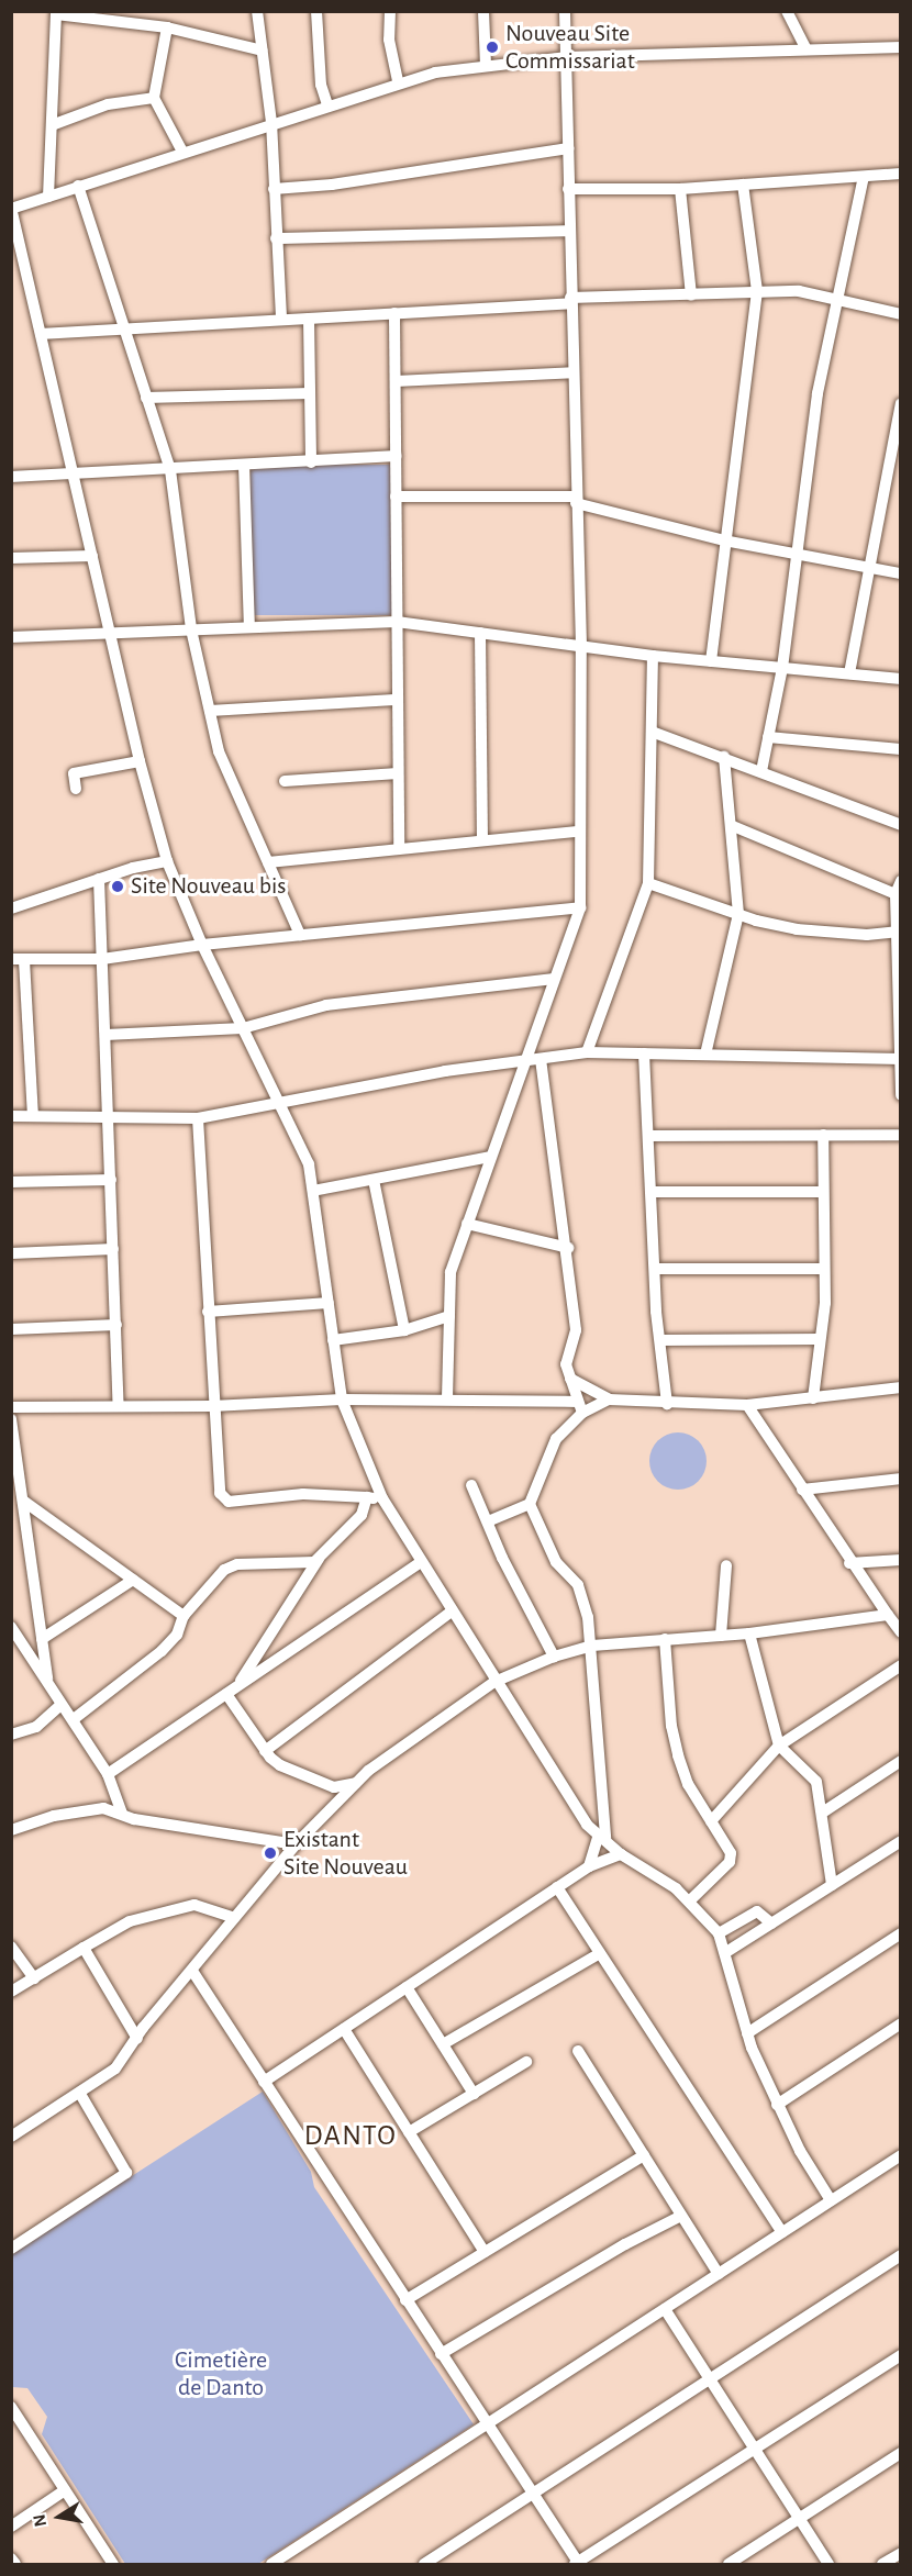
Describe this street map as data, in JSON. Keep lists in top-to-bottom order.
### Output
{
  "districts": ["DANTO"],
  "parks": ["Cimetière de Danto"],
  "places": ["Nouveau Site Commissariat", "Site Nouveau bis", "Existant Site Nouveau"],
  "north": "left"
}
